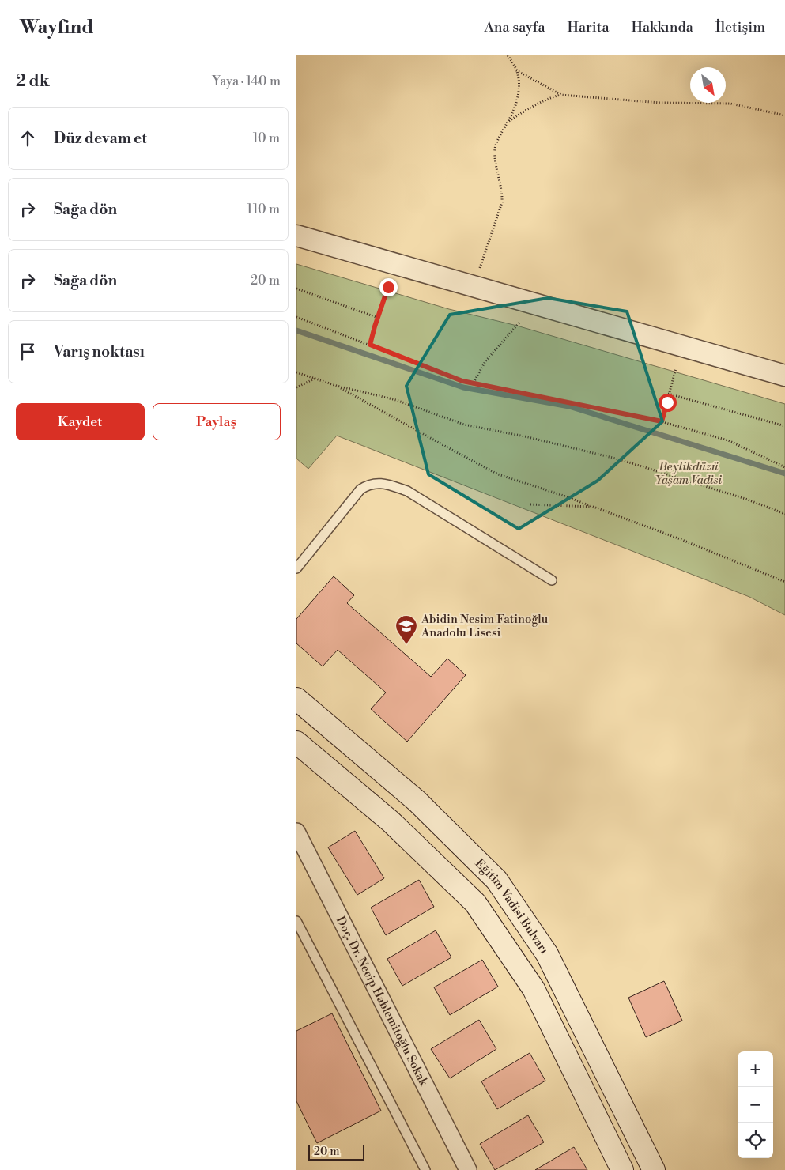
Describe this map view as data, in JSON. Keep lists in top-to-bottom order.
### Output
{
  "streets": {
    "main road": ["Eğitim Vadisi Bulvarı"],
    "street": ["Doç. Dr. Necip Hablemitoğlu Sokak"]
  },
  "parks": ["Beylikdüzü Yaşam Vadisi"],
  "places": {
    "school or university": ["Abidin Nesim Fatinoğlu Anadolu Lisesi"]
  },
  "scale_bar": "20 m",
  "north": "bottom right",
  "page": {
    "header": "Wayfind",
    "nav": [
      "Ana sayfa",
      "Harita",
      "Hakkında",
      "İletişim"
    ],
    "heading": ["2 dk", "Yaya · 140 m"],
    "list": [
      ["Düz devam et", "10 m"],
      ["Sağa dön", "110 m"],
      ["Sağa dön", "20 m"],
      "Varış noktası"
    ],
    "buttons": ["Kaydet", "Paylaş"],
    "map_buttons": ["+", "−"],
    "scale": "20 m"
  }
}
